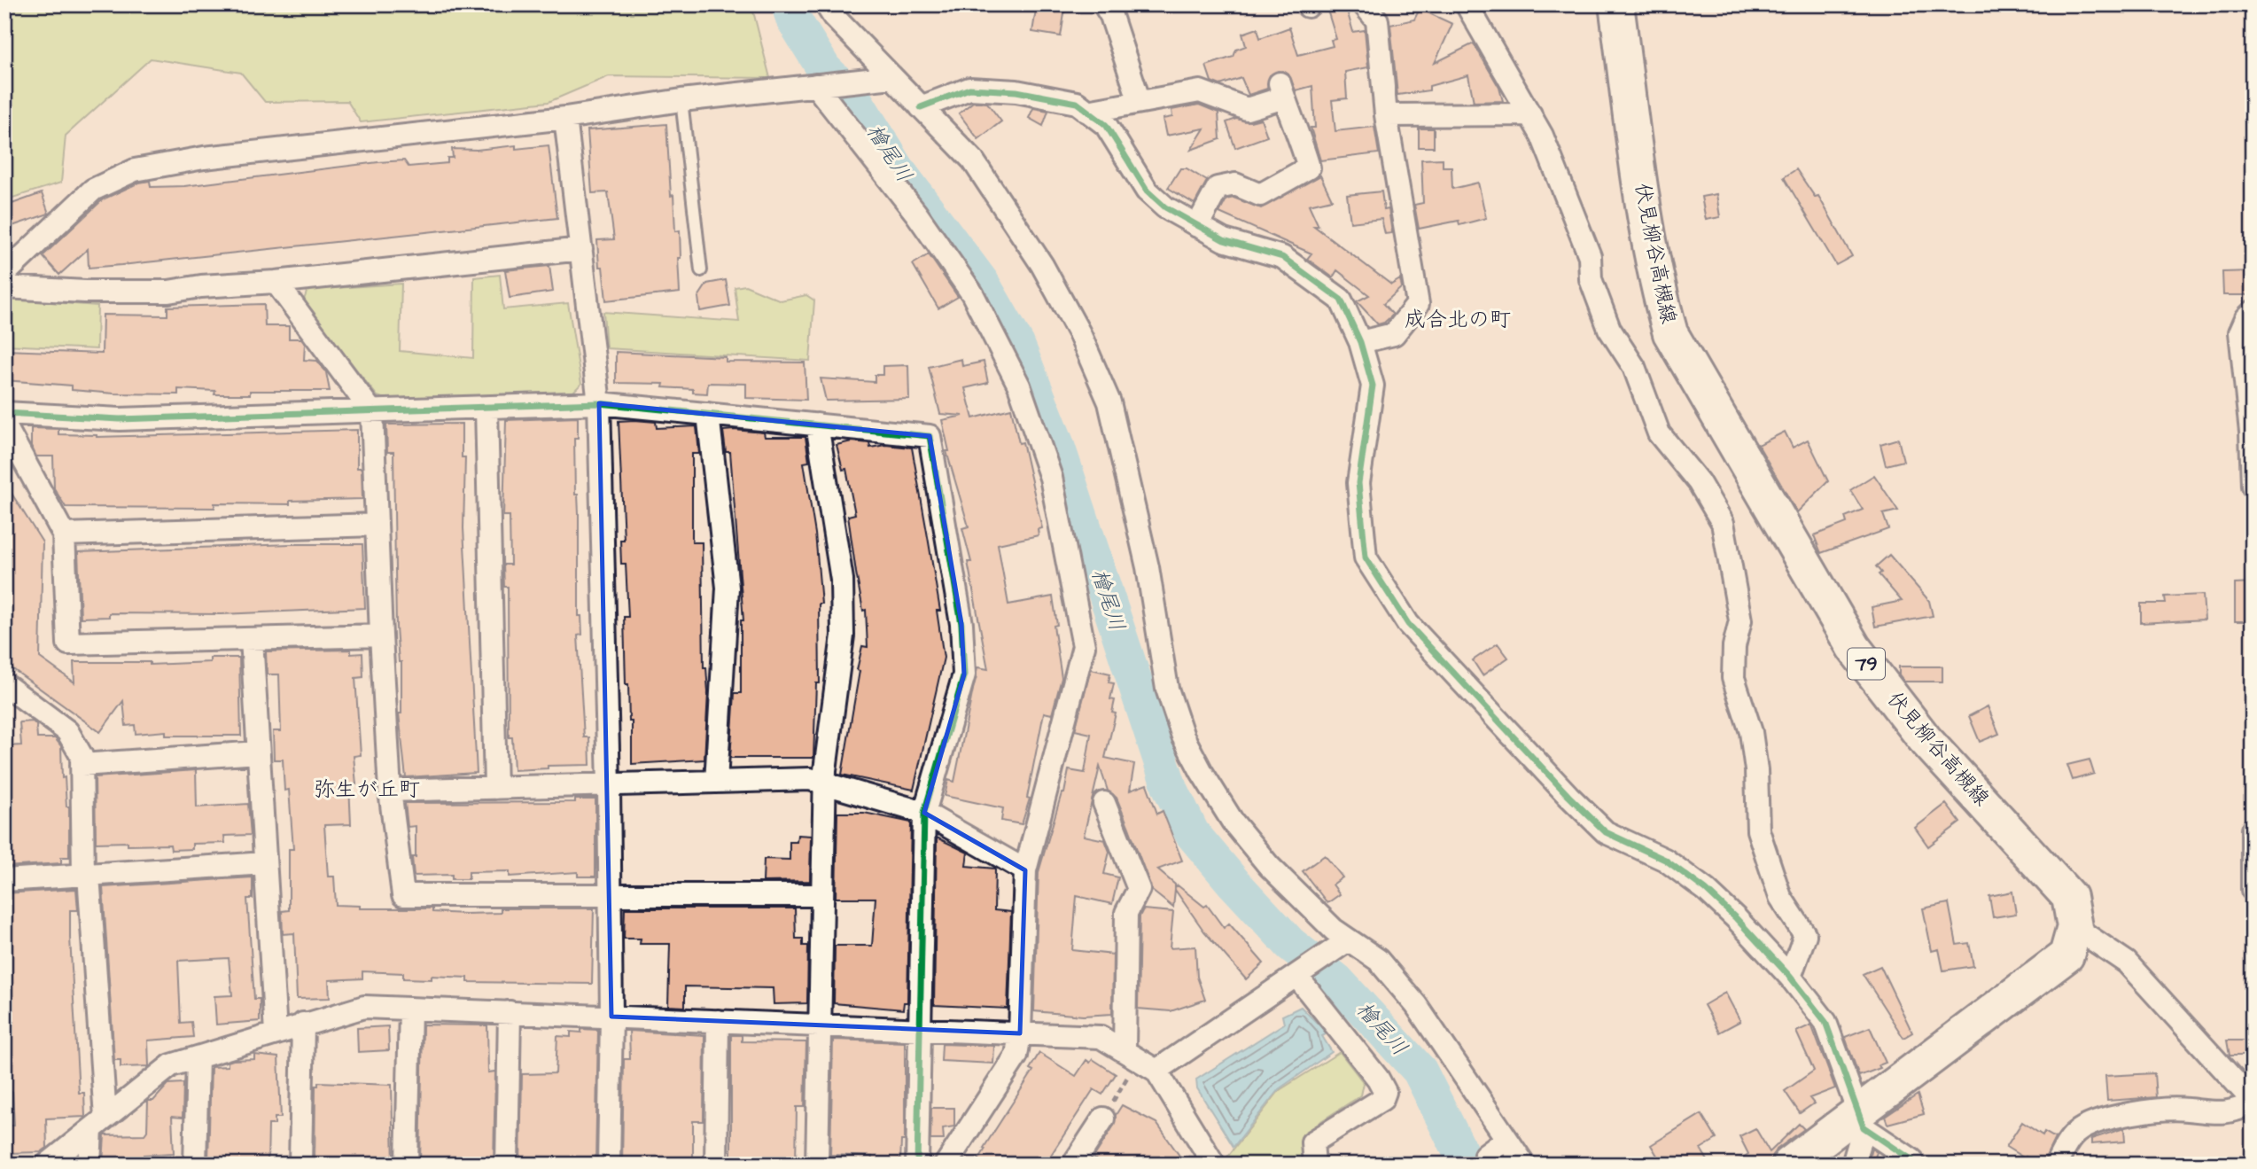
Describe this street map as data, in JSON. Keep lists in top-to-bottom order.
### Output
{
  "streets": {
    "main road": ["伏見柳谷高槻線", "79"]
  },
  "districts": ["成合北の町", "弥生が丘町"],
  "water": ["檜尾川"]
}
